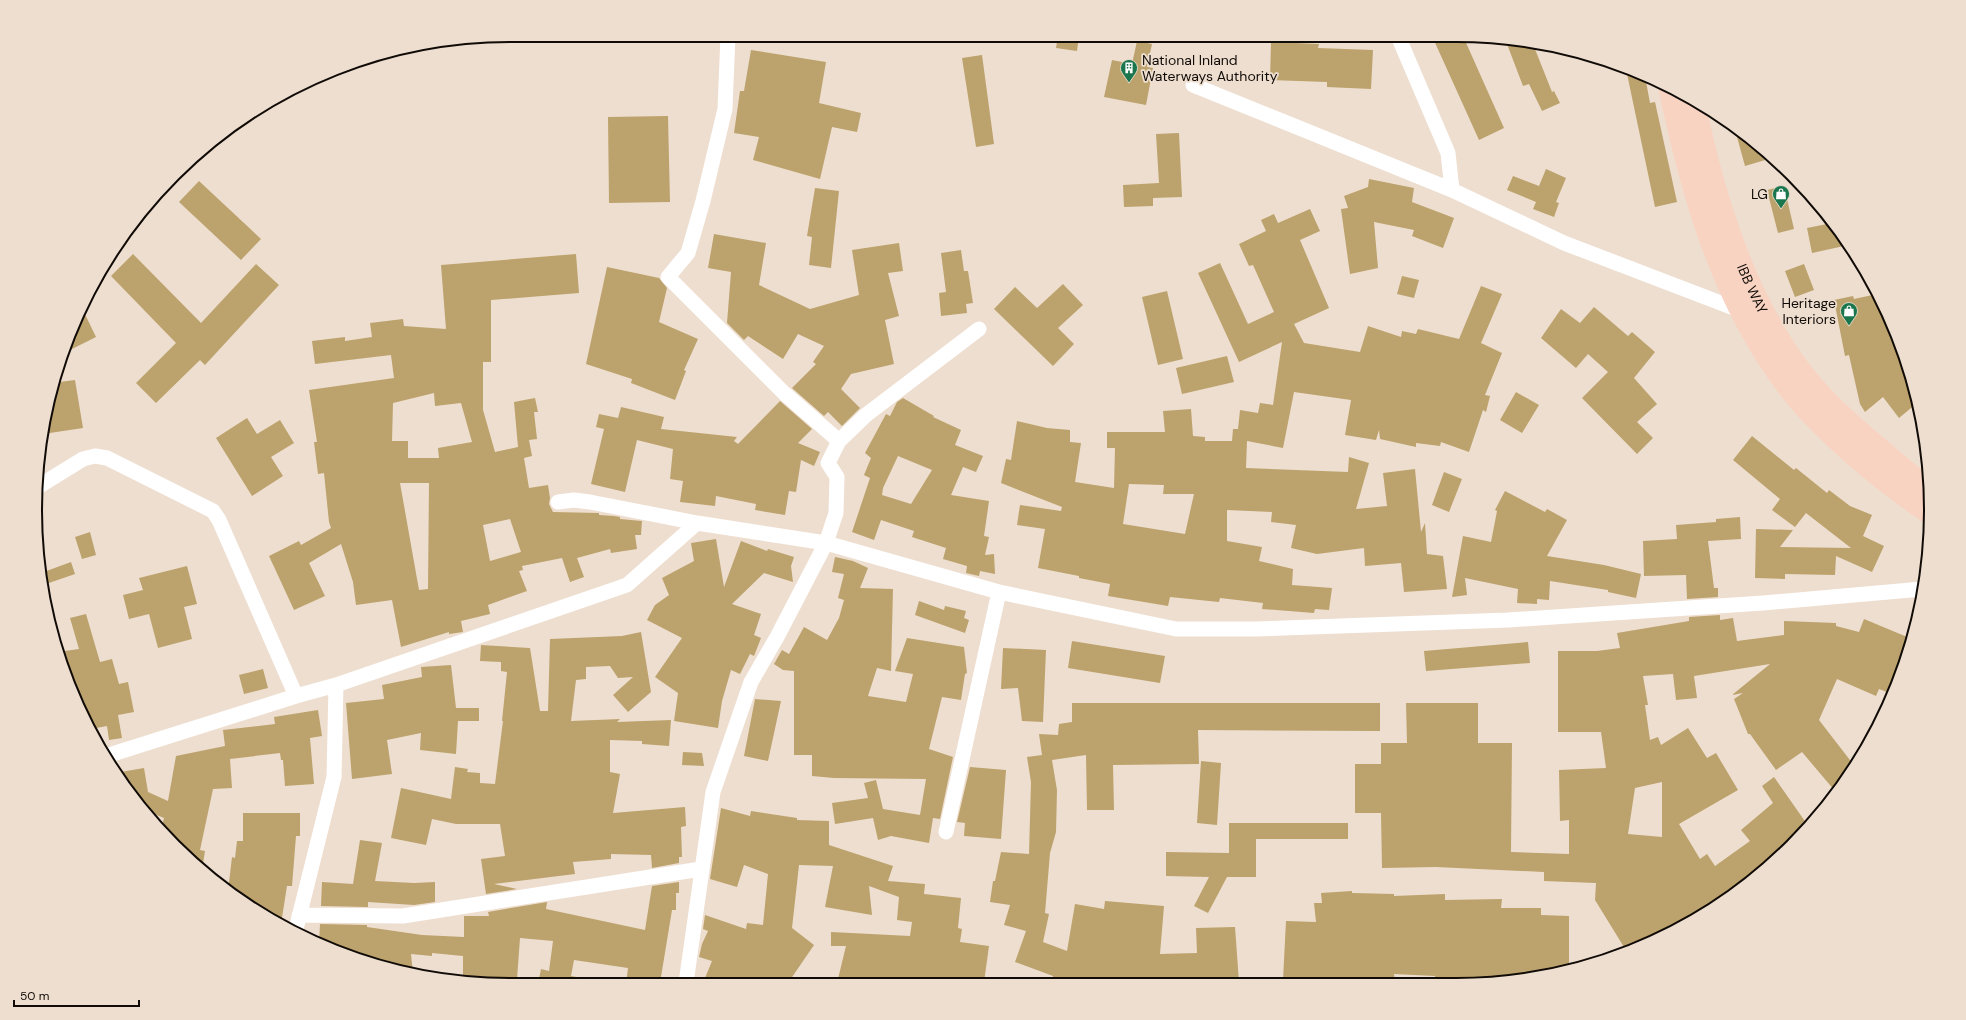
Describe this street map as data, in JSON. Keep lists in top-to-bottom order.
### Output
{
  "streets": {
    "highway": ["IBB WAY"]
  },
  "places": {
    "building": ["National Inland Waterways Authority"],
    "shop": ["LG", "Heritage Interiors"]
  },
  "scale_bar": "50 m"
}
